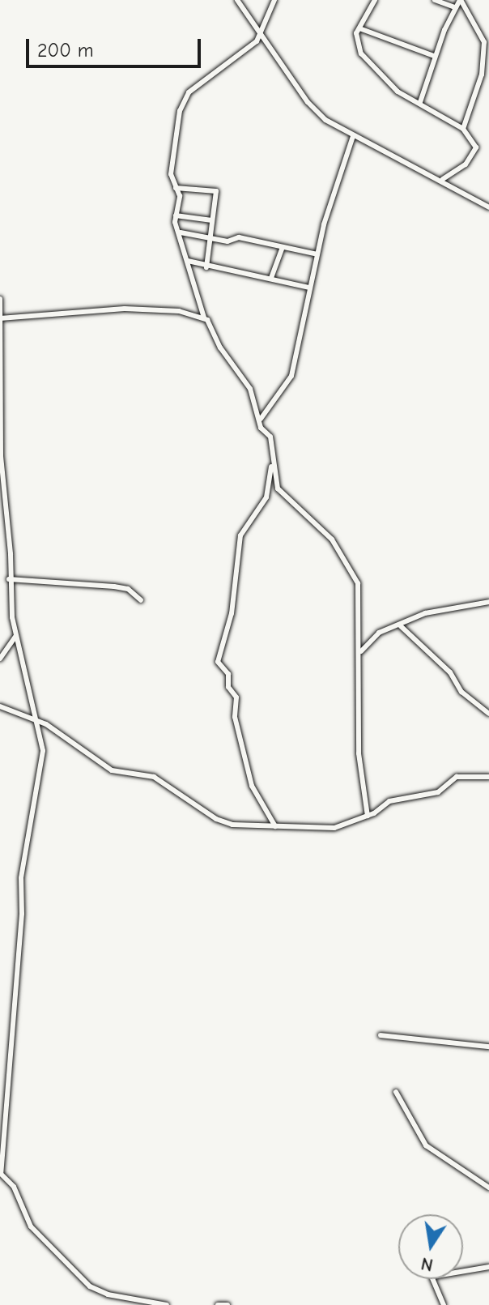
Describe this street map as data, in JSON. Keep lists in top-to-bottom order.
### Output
{
  "scale_bar": "200 m",
  "north": "bottom"
}
